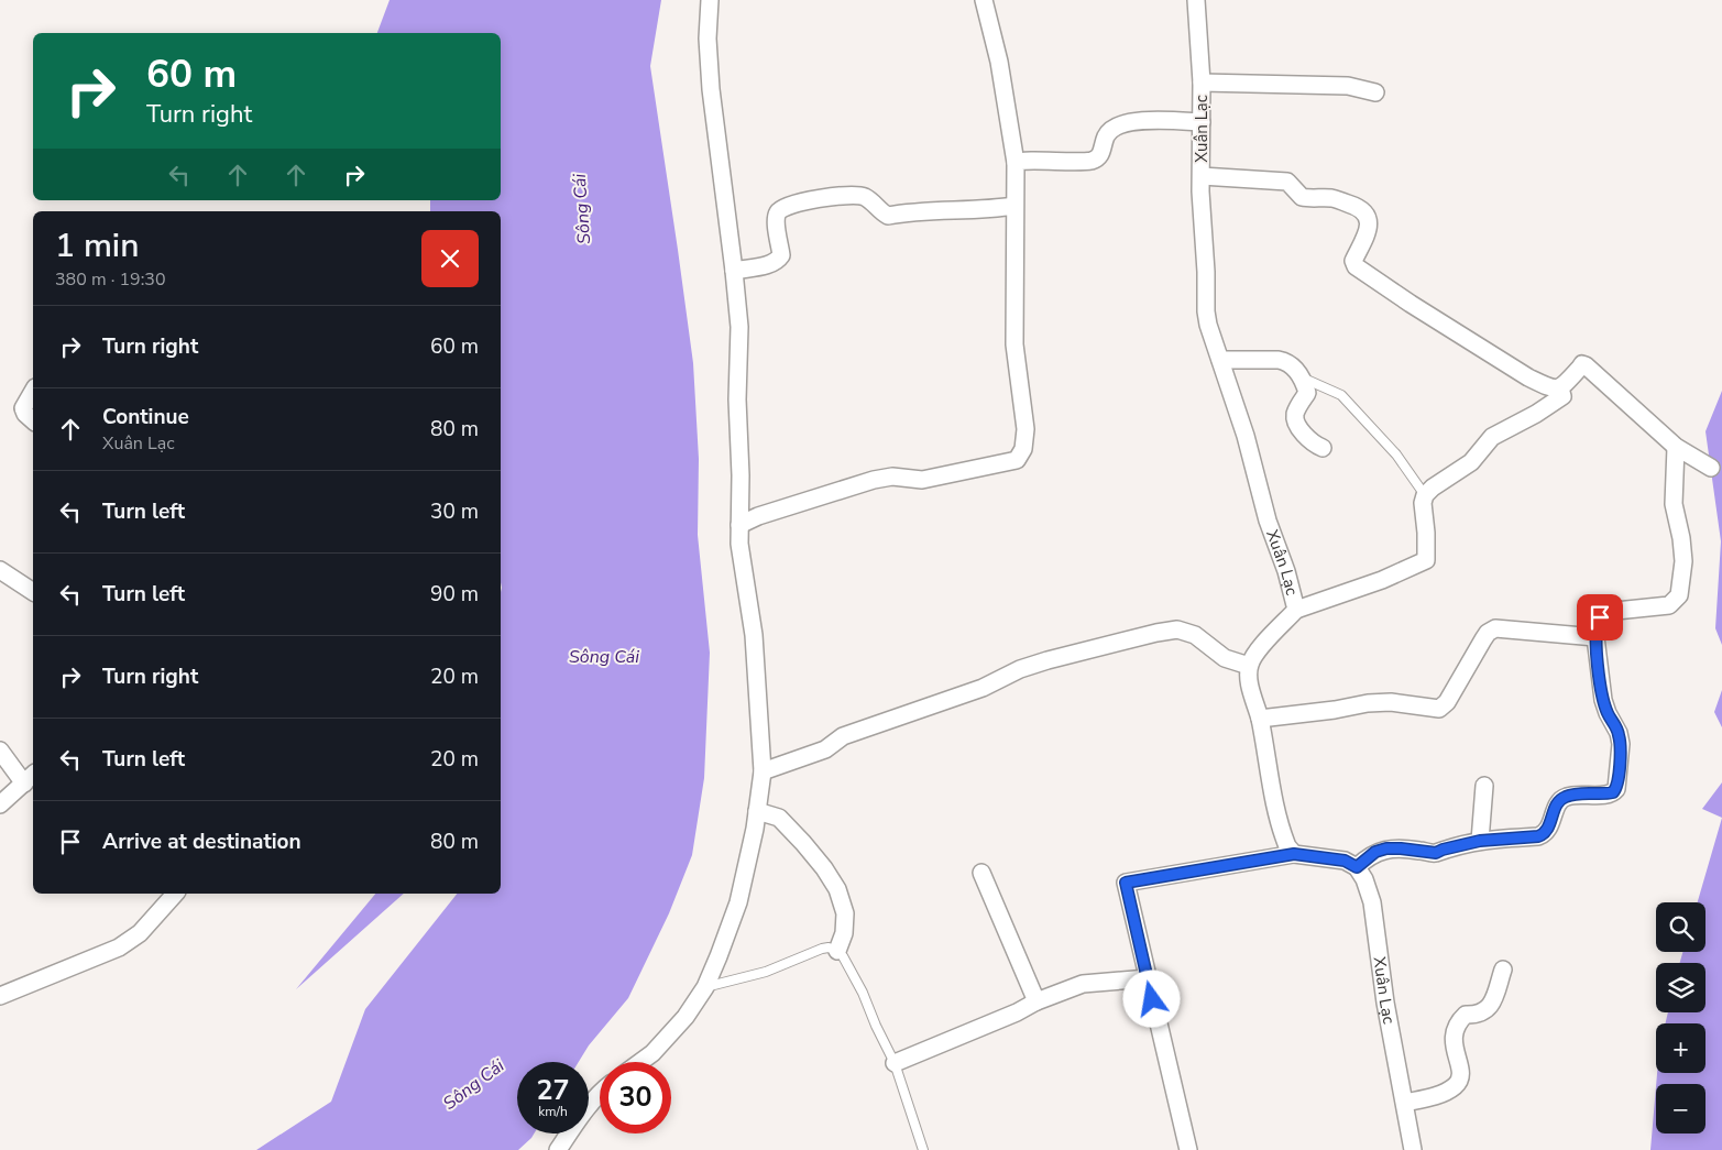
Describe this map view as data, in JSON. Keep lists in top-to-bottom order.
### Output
{
  "streets": {
    "street": ["Xuân Lạc"]
  },
  "water": ["Sông Cái"],
  "page": {
    "turn": ["60 m", "Turn right"],
    "heading": ["1 min", "380 m · 19:30"],
    "list": [
      {
        "name": "Turn right",
        "value": "60 m"
      },
      {
        "name": "Continue",
        "note": "Xuân Lạc",
        "value": "80 m"
      },
      {
        "name": "Turn left",
        "value": "30 m"
      },
      {
        "name": "Turn left",
        "value": "90 m"
      },
      {
        "name": "Turn right",
        "value": "20 m"
      },
      {
        "name": "Turn left",
        "value": "20 m"
      },
      {
        "name": "Arrive at destination",
        "value": "80 m"
      }
    ],
    "map_buttons": ["+", "−"],
    "speed": "27 km/h",
    "limit": "30"
  }
}
